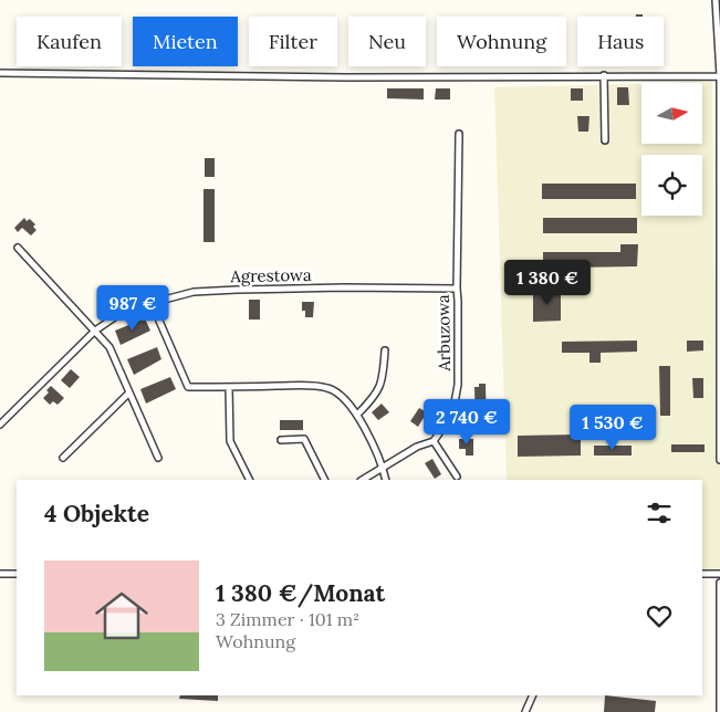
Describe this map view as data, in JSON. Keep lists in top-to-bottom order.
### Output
{
  "streets": {
    "street": ["Agrestowa", "Arbuzowa"]
  },
  "crossings": [
    ["Agrestowa", "Arbuzowa"]
  ],
  "north": "right",
  "page": {
    "chip": [
      "Kaufen",
      "Mieten",
      "Filter",
      "Neu",
      "Wohnung",
      "Haus"
    ],
    "price": [
      "1 380 €",
      "987 €",
      "2 740 €",
      "1 530 €"
    ],
    "heading": "4 Objekte",
    "list": [
      {
        "name": "1 380 €/Monat",
        "note": "3 Zimmer · 101 m² · Wohnung"
      }
    ]
  }
}
